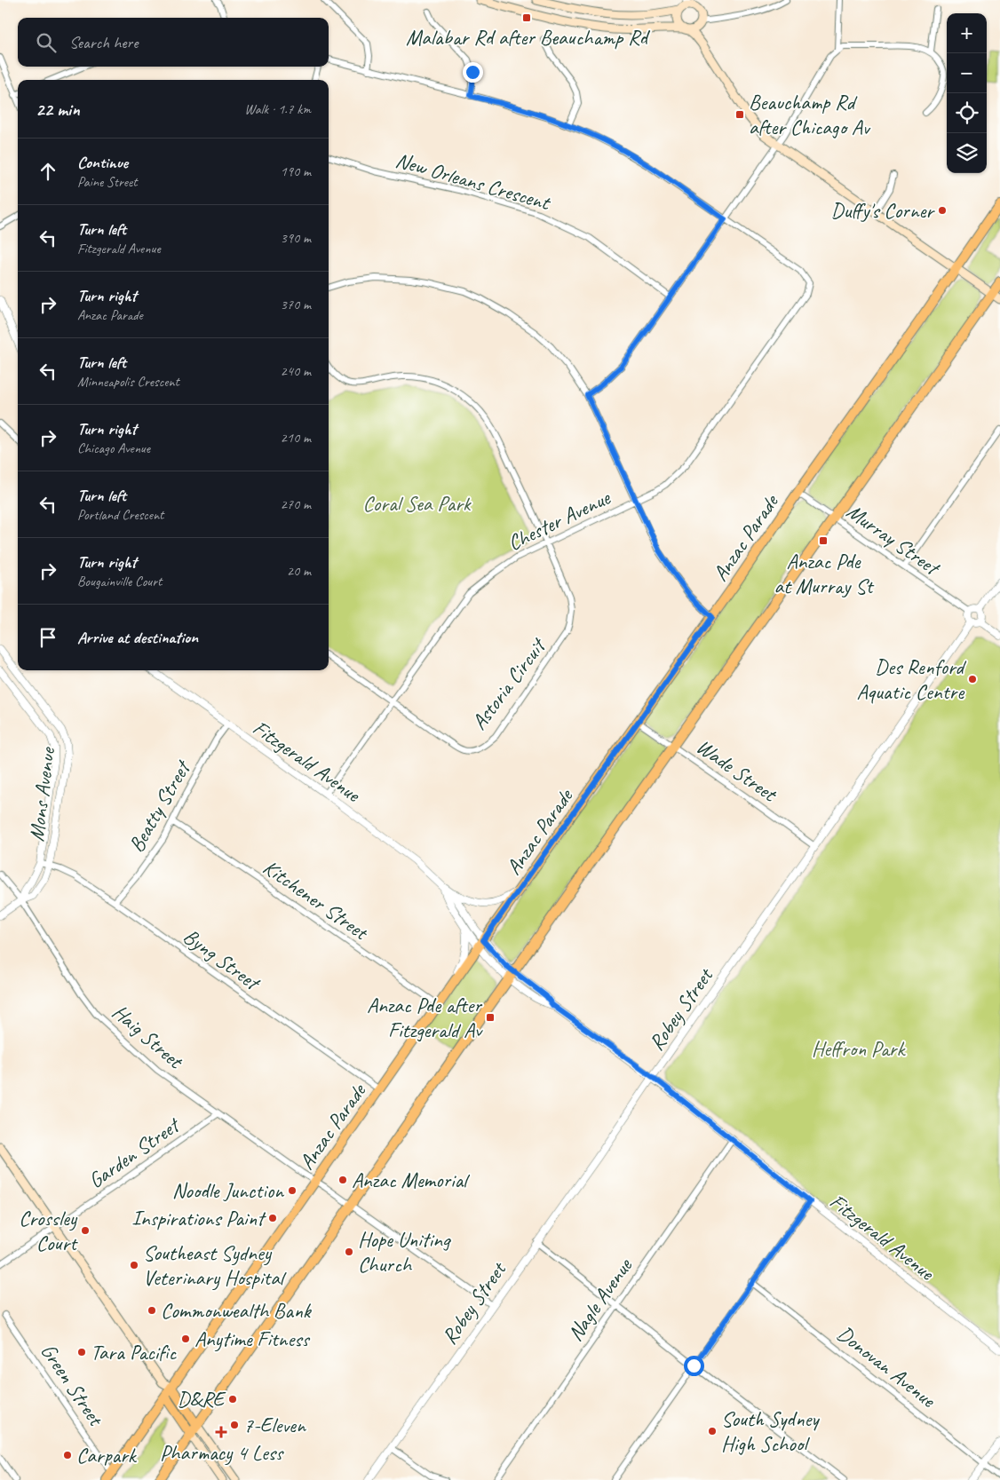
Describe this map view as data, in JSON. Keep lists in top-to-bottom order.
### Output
{
  "streets": {
    "main road": ["Anzac Parade"],
    "street": [
      "New Orleans Crescent",
      "Chester Avenue",
      "Murray Street",
      "Astoria Circuit",
      "Fitzgerald Avenue",
      "Wade Street",
      "Mons Avenue",
      "Beatty Street",
      "Kitchener Street",
      "Byng Street",
      "Robey Street",
      "Haig Street",
      "Garden Street",
      "Nagle Avenue",
      "Donovan Avenue",
      "Green Street"
    ]
  },
  "crossings": [
    ["Chester Avenue", "Astoria Circuit"],
    ["Chester Avenue", "Fitzgerald Avenue"],
    ["Anzac Parade", "Murray Street"],
    ["Anzac Parade", "Fitzgerald Avenue"],
    ["Anzac Parade", "Wade Street"],
    ["Anzac Parade", "Kitchener Street"],
    ["Anzac Parade", "Byng Street"],
    ["Anzac Parade", "Haig Street"],
    ["Anzac Parade", "Green Street"],
    ["Murray Street", "Robey Street"],
    ["Fitzgerald Avenue", "Beatty Street"],
    ["Fitzgerald Avenue", "Robey Street"],
    ["Fitzgerald Avenue", "Nagle Avenue"],
    ["Wade Street", "Robey Street"],
    ["Mons Avenue", "Byng Street"],
    ["Mons Avenue", "Haig Street"],
    ["Beatty Street", "Kitchener Street"],
    ["Beatty Street", "Byng Street"],
    ["Robey Street", "Haig Street"],
    ["Haig Street", "Garden Street"]
  ],
  "parks": ["Coral Sea Park", "Heffron Park"],
  "places": {
    "transit": [
      "Malabar Rd after Beauchamp Rd",
      "Beauchamp Rd after Chicago Av",
      "Anzac Pde at Murray St",
      "Anzac Pde after Fitzgerald Av"
    ],
    "other": [
      "Duffy's Corner",
      "Des Renford Aquatic Centre",
      "Anzac Memorial",
      "Noodle Junction",
      "Inspirations Paint",
      "Crossley Court",
      "Hope Uniting Church",
      "Southeast Sydney Veterinary Hospital",
      "Commonwealth Bank",
      "Anytime Fitness",
      "Tara Pacific",
      "D&RE",
      "7-Eleven",
      "South Sydney High School",
      "Carpark"
    ],
    "health": ["Pharmacy 4 Less"]
  },
  "page": {
    "map_buttons": ["+", "−"],
    "search": "Search here",
    "heading": ["22 min", "Walk · 1.7 km"],
    "list": [
      ["Continue", "Paine Street", "190 m"],
      ["Turn left", "Fitzgerald Avenue", "390 m"],
      ["Turn right", "Anzac Parade", "370 m"],
      ["Turn left", "Minneapolis Crescent", "240 m"],
      ["Turn right", "Chicago Avenue", "210 m"],
      ["Turn left", "Portland Crescent", "270 m"],
      ["Turn right", "Bougainville Court", "20 m"],
      "Arrive at destination"
    ]
  }
}
